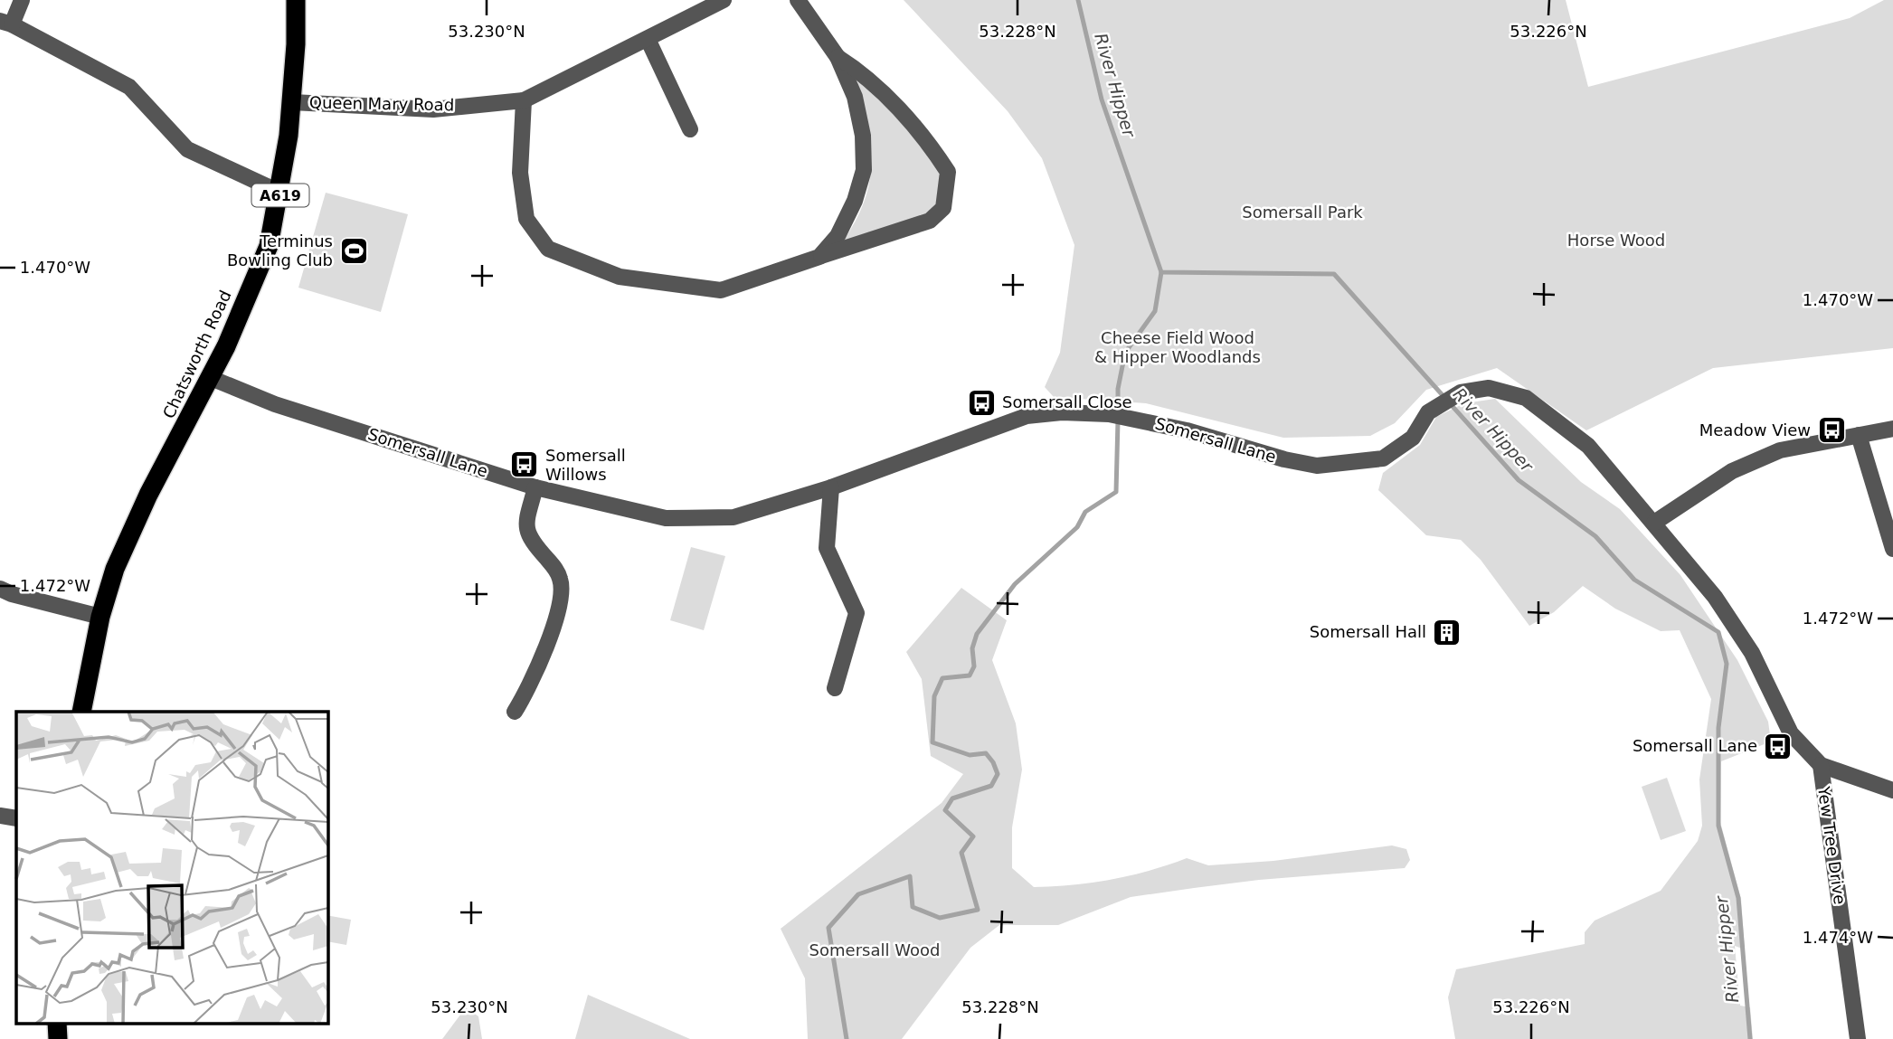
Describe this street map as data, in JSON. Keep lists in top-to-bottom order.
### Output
{
  "streets": {
    "highway": ["A619", "Chatsworth Road"],
    "street": ["Queen Mary Road", "Somersall Lane", "Yew Tree Drive"]
  },
  "crossings": [
    ["Queen Mary Road", "Chatsworth Road"],
    ["Chatsworth Road", "Somersall Lane"],
    ["Somersall Lane", "Yew Tree Drive"]
  ],
  "water": ["River Hipper"],
  "parks": [
    "Somersall Park",
    "Horse Wood",
    "Cheese Field Wood & Hipper Woodlands",
    "Somersall Wood"
  ],
  "places": {
    "sports": ["Terminus Bowling Club"],
    "bus stop": [
      "Somersall Close",
      "Meadow View",
      "Somersall Willows",
      "Somersall Lane"
    ],
    "building": ["Somersall Hall"]
  },
  "coordinates": [
    "53.230°N",
    "53.228°N",
    "53.226°N",
    "1.470°W",
    "1.472°W",
    "1.474°W"
  ]
}
